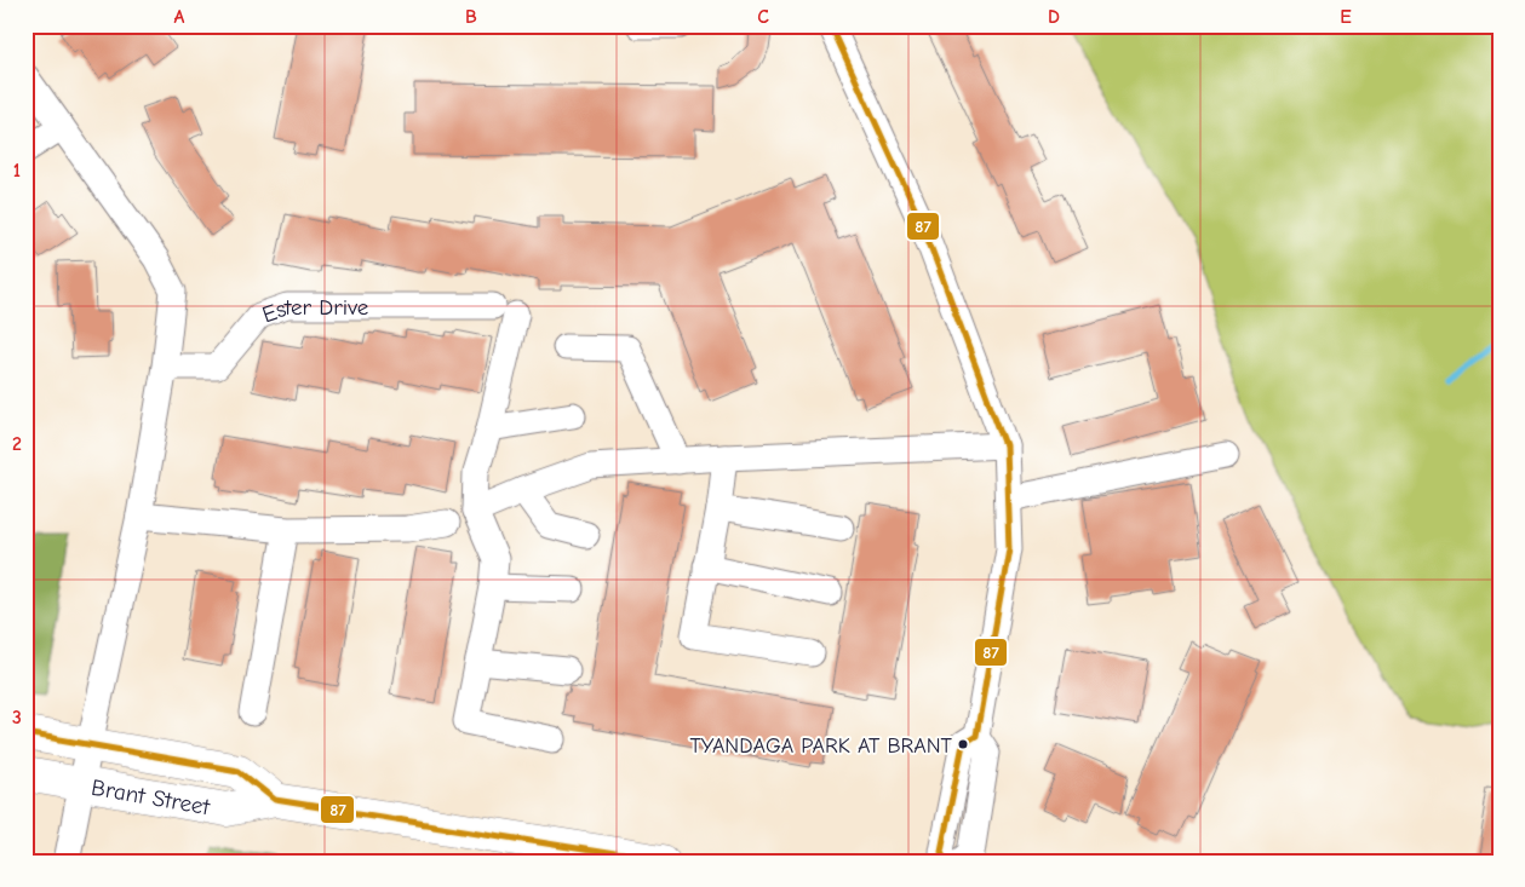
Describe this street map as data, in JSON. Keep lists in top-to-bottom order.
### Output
{
  "streets": {
    "main road": ["Brant Street"],
    "street": ["Ester Drive"]
  },
  "places": ["TYANDAGA PARK AT BRANT"],
  "lines": ["transit line 87"],
  "grid": {
    "columns": [
      "A",
      "B",
      "C",
      "D",
      "E"
    ],
    "rows": ["1", "2", "3"]
  }
}
